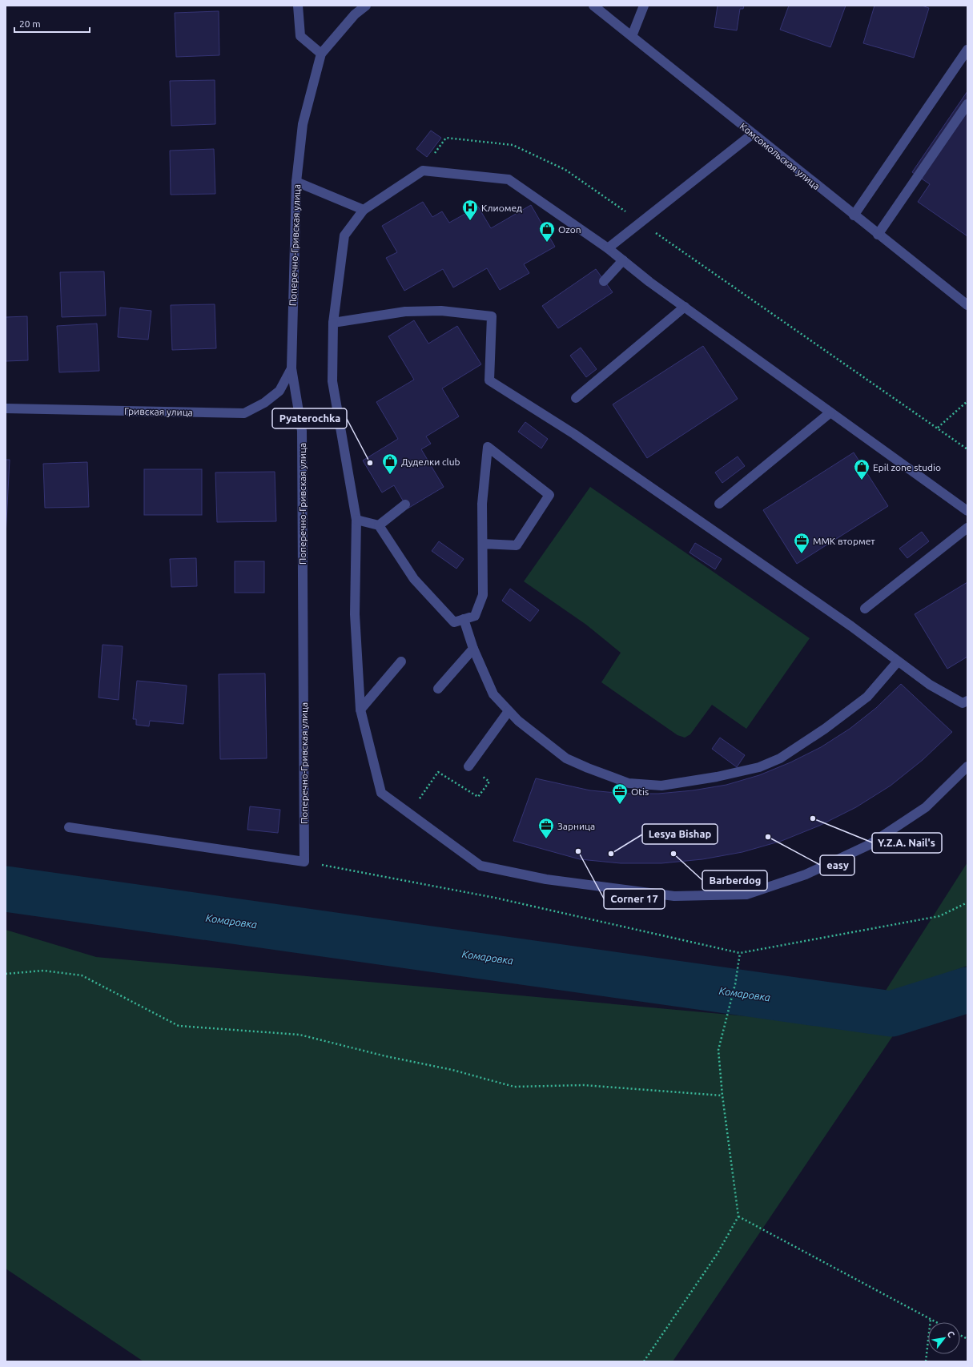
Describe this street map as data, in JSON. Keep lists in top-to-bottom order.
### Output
{
  "streets": {
    "street": ["Комсомольская улица", "Поперечно-Гривская улица", "Гривская улица"]
  },
  "crossings": [
    ["Поперечно-Гривская улица", "Гривская улица"]
  ],
  "water": ["Комаровка"],
  "places": {
    "hospital": ["Клиомед"],
    "shop": ["Ozon", "Дуделки club", "Epil zone studio"],
    "other": [
      "Pyaterochka",
      "Y.Z.A. Nail's",
      "easy",
      "Corner 17",
      "Lesya Bishap",
      "Barberdog"
    ],
    "office": ["ММК втормет", "Otis", "Зарница"]
  },
  "scale_bar": "20 m",
  "north": "top right"
}
